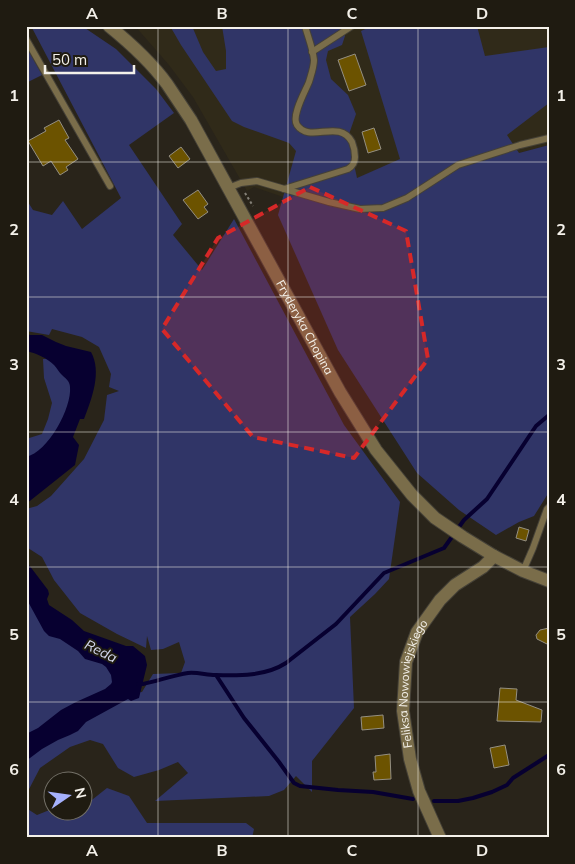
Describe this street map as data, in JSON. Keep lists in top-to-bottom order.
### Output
{
  "streets": {
    "street": ["Fryderyka Chopina", "Feliksa Nowowiejskiego"]
  },
  "crossings": [
    ["Fryderyka Chopina", "Feliksa Nowowiejskiego"]
  ],
  "water": ["Reda"],
  "scale_bar": "50 m",
  "north": "right",
  "grid": {
    "columns": [
      "A",
      "B",
      "C",
      "D"
    ],
    "rows": [
      "1",
      "2",
      "3",
      "4",
      "5",
      "6"
    ]
  }
}
